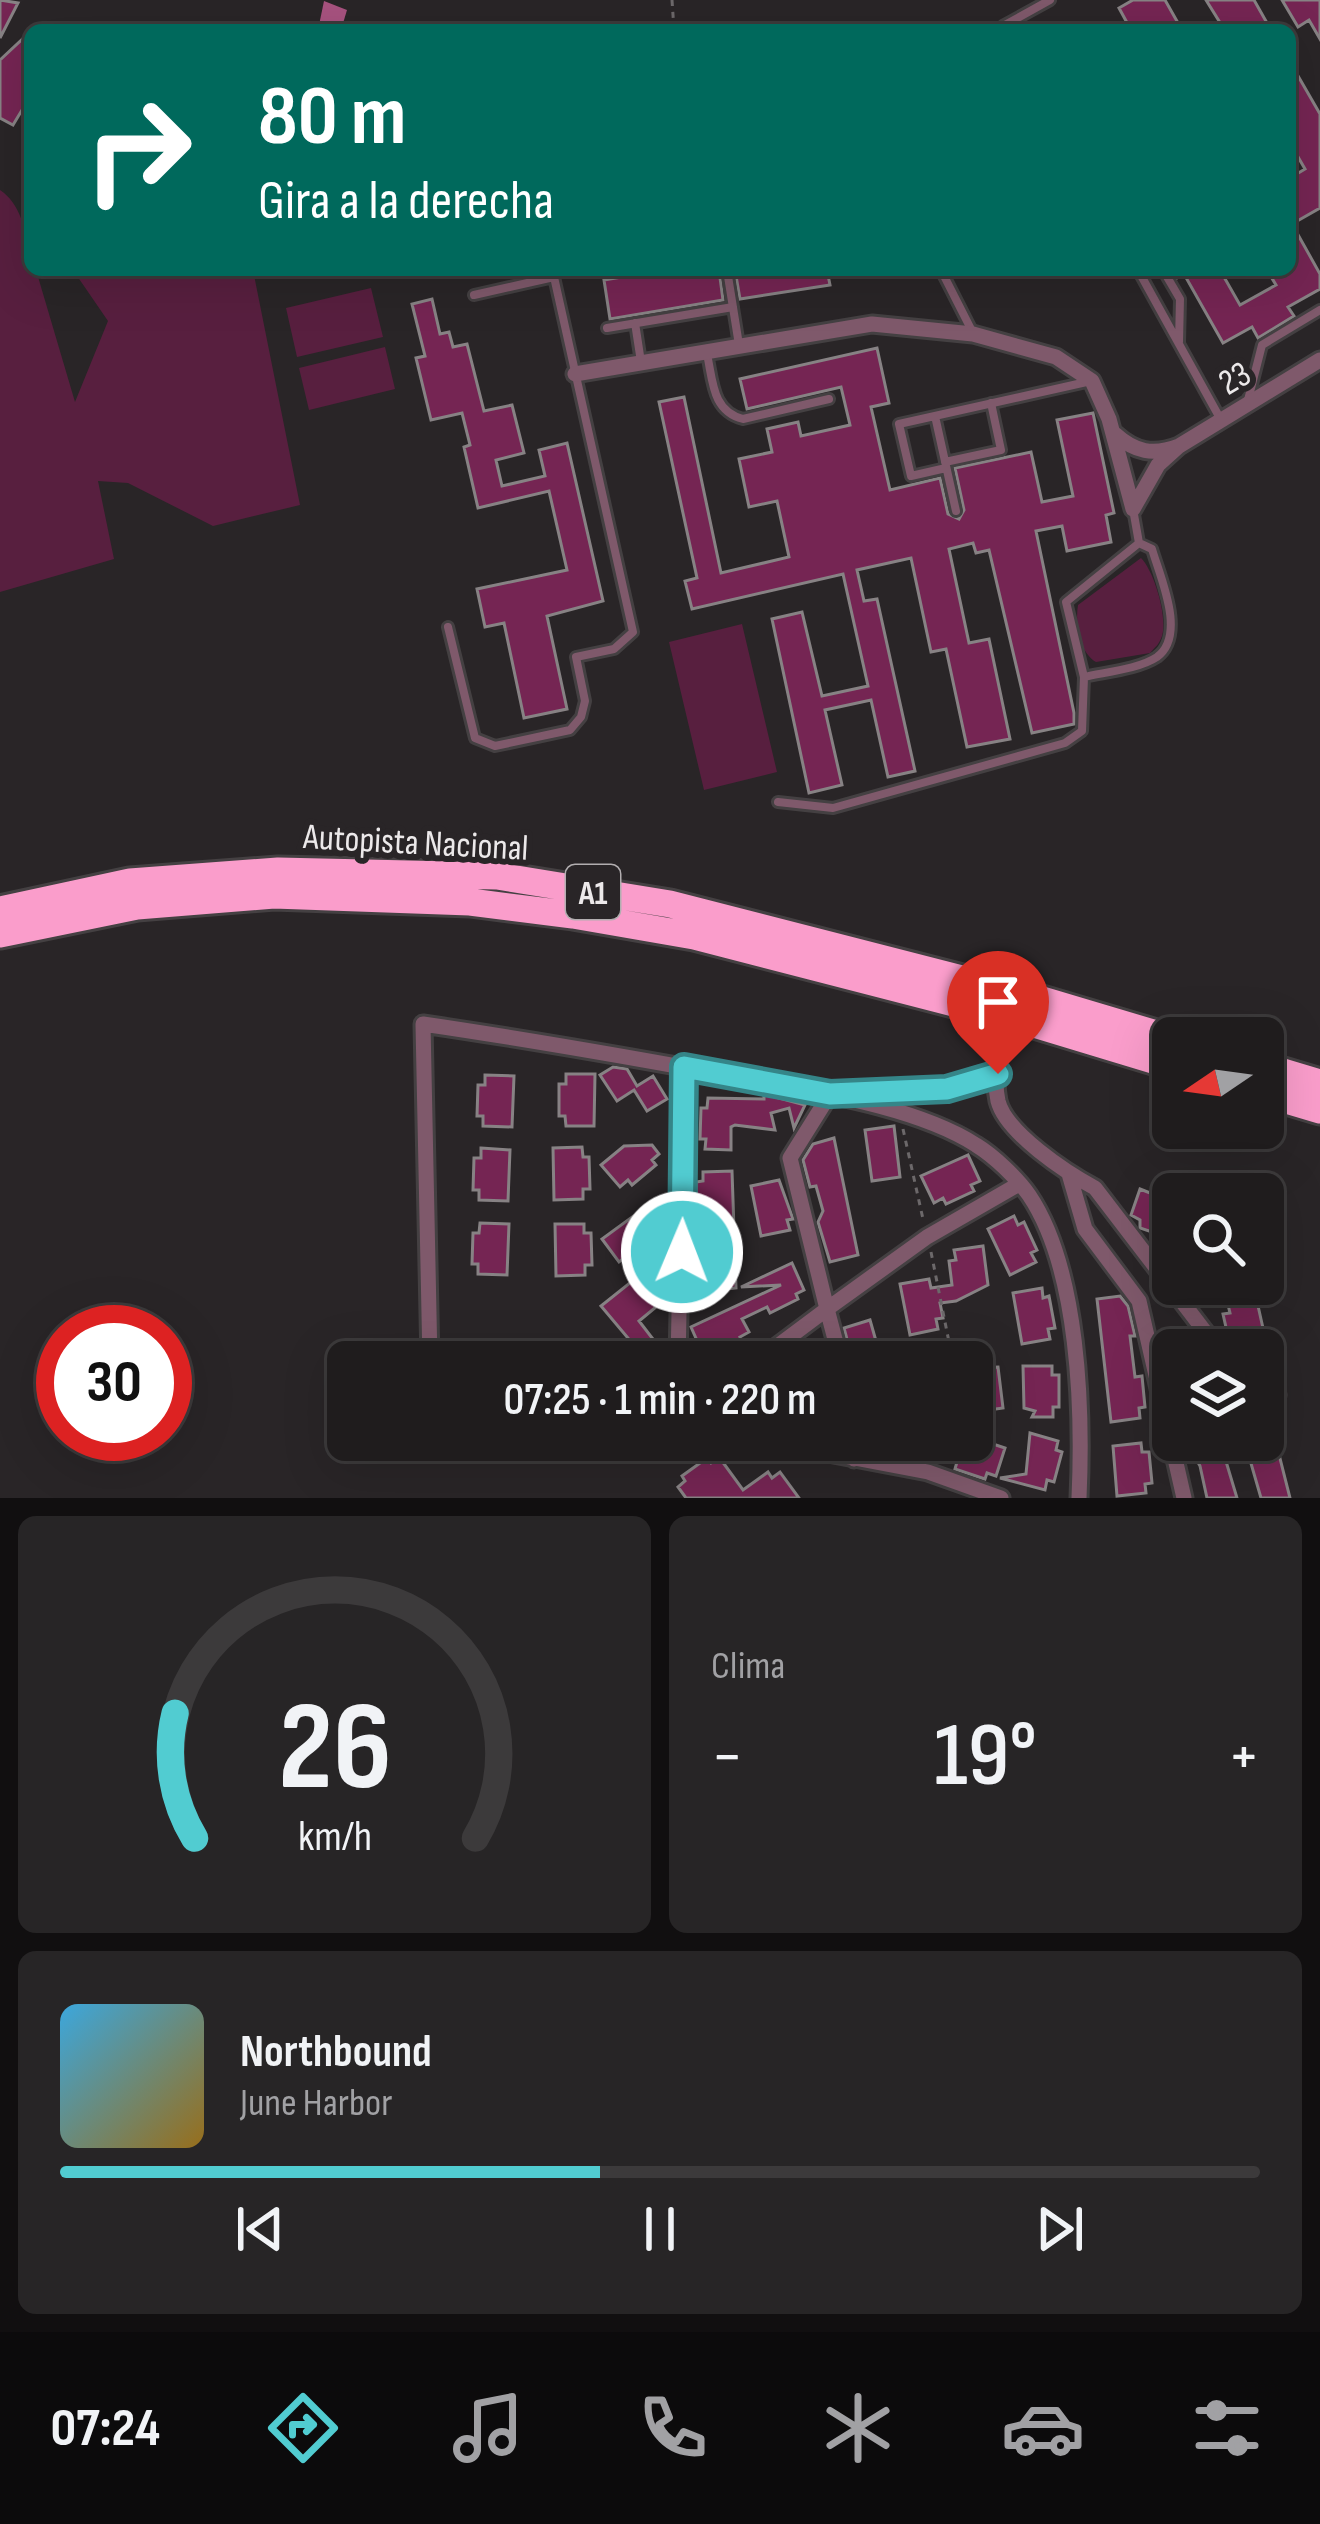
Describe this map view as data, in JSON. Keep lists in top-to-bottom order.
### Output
{
  "streets": {
    "highway": ["Autopista Nacional", "A1"],
    "street": ["23"]
  },
  "north": "left",
  "page": {
    "turn": ["80 m", "Gira a la derecha"],
    "limit": "30",
    "trip": "07:25 · 1 min · 220 m",
    "tile": "Clima",
    "heat": ["−", "19°", "+"],
    "song": ["Northbound", "June Harbor"],
    "tabs": "07:24",
    "gauge": ["26", "km/h"]
  }
}
